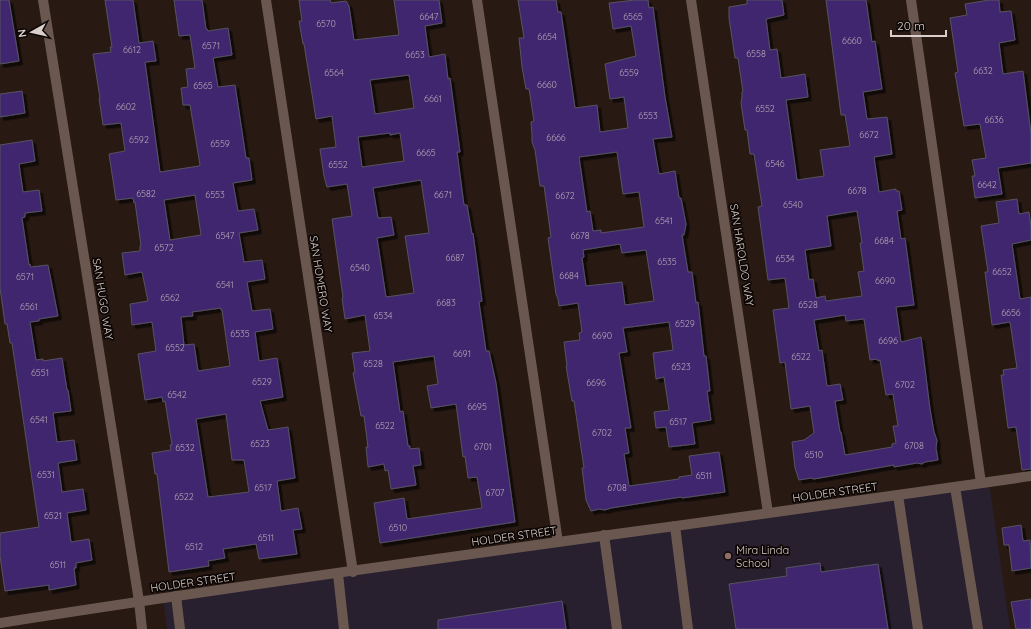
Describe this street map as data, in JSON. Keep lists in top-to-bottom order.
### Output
{
  "streets": {
    "street": [
      "SAN HAROLDO WAY",
      "SAN HOMERO WAY",
      "SAN HUGO WAY",
      "HOLDER STREET"
    ]
  },
  "crossings": [
    ["SAN HAROLDO WAY", "HOLDER STREET"],
    ["SAN HOMERO WAY", "HOLDER STREET"],
    ["SAN HUGO WAY", "HOLDER STREET"]
  ],
  "places": ["Mira Linda School"],
  "house_numbers": [
    "6647",
    "6565",
    "6570",
    "6654",
    "6660",
    "6571",
    "6612",
    "6558",
    "6653",
    "6632",
    "6564",
    "6559",
    "6660",
    "6565",
    "6661",
    "6602",
    "6552",
    "6553",
    "6636",
    "6672",
    "6666",
    "6592",
    "6559",
    "6665",
    "6546",
    "6552",
    "6642",
    "6678",
    "6582",
    "6553",
    "6671",
    "6672",
    "6540",
    "6541",
    "6547",
    "6678",
    "6684",
    "6572",
    "6687",
    "6534",
    "6535",
    "6540",
    "6652",
    "6684",
    "6571",
    "6690",
    "6541",
    "6562",
    "6683",
    "6528",
    "6561",
    "6656",
    "6534",
    "6529",
    "6535",
    "6690",
    "6696",
    "6552",
    "6691",
    "6522",
    "6528",
    "6523",
    "6551",
    "6529",
    "6696",
    "6702",
    "6542",
    "6695",
    "6541",
    "6517",
    "6522",
    "6702",
    "6523",
    "6708",
    "6701",
    "6532",
    "6510",
    "6531",
    "6511",
    "6517",
    "6708",
    "6707",
    "6522",
    "6521",
    "6510",
    "6511",
    "6512",
    "6511"
  ],
  "scale_bar": "20 m",
  "north": "left"
}
